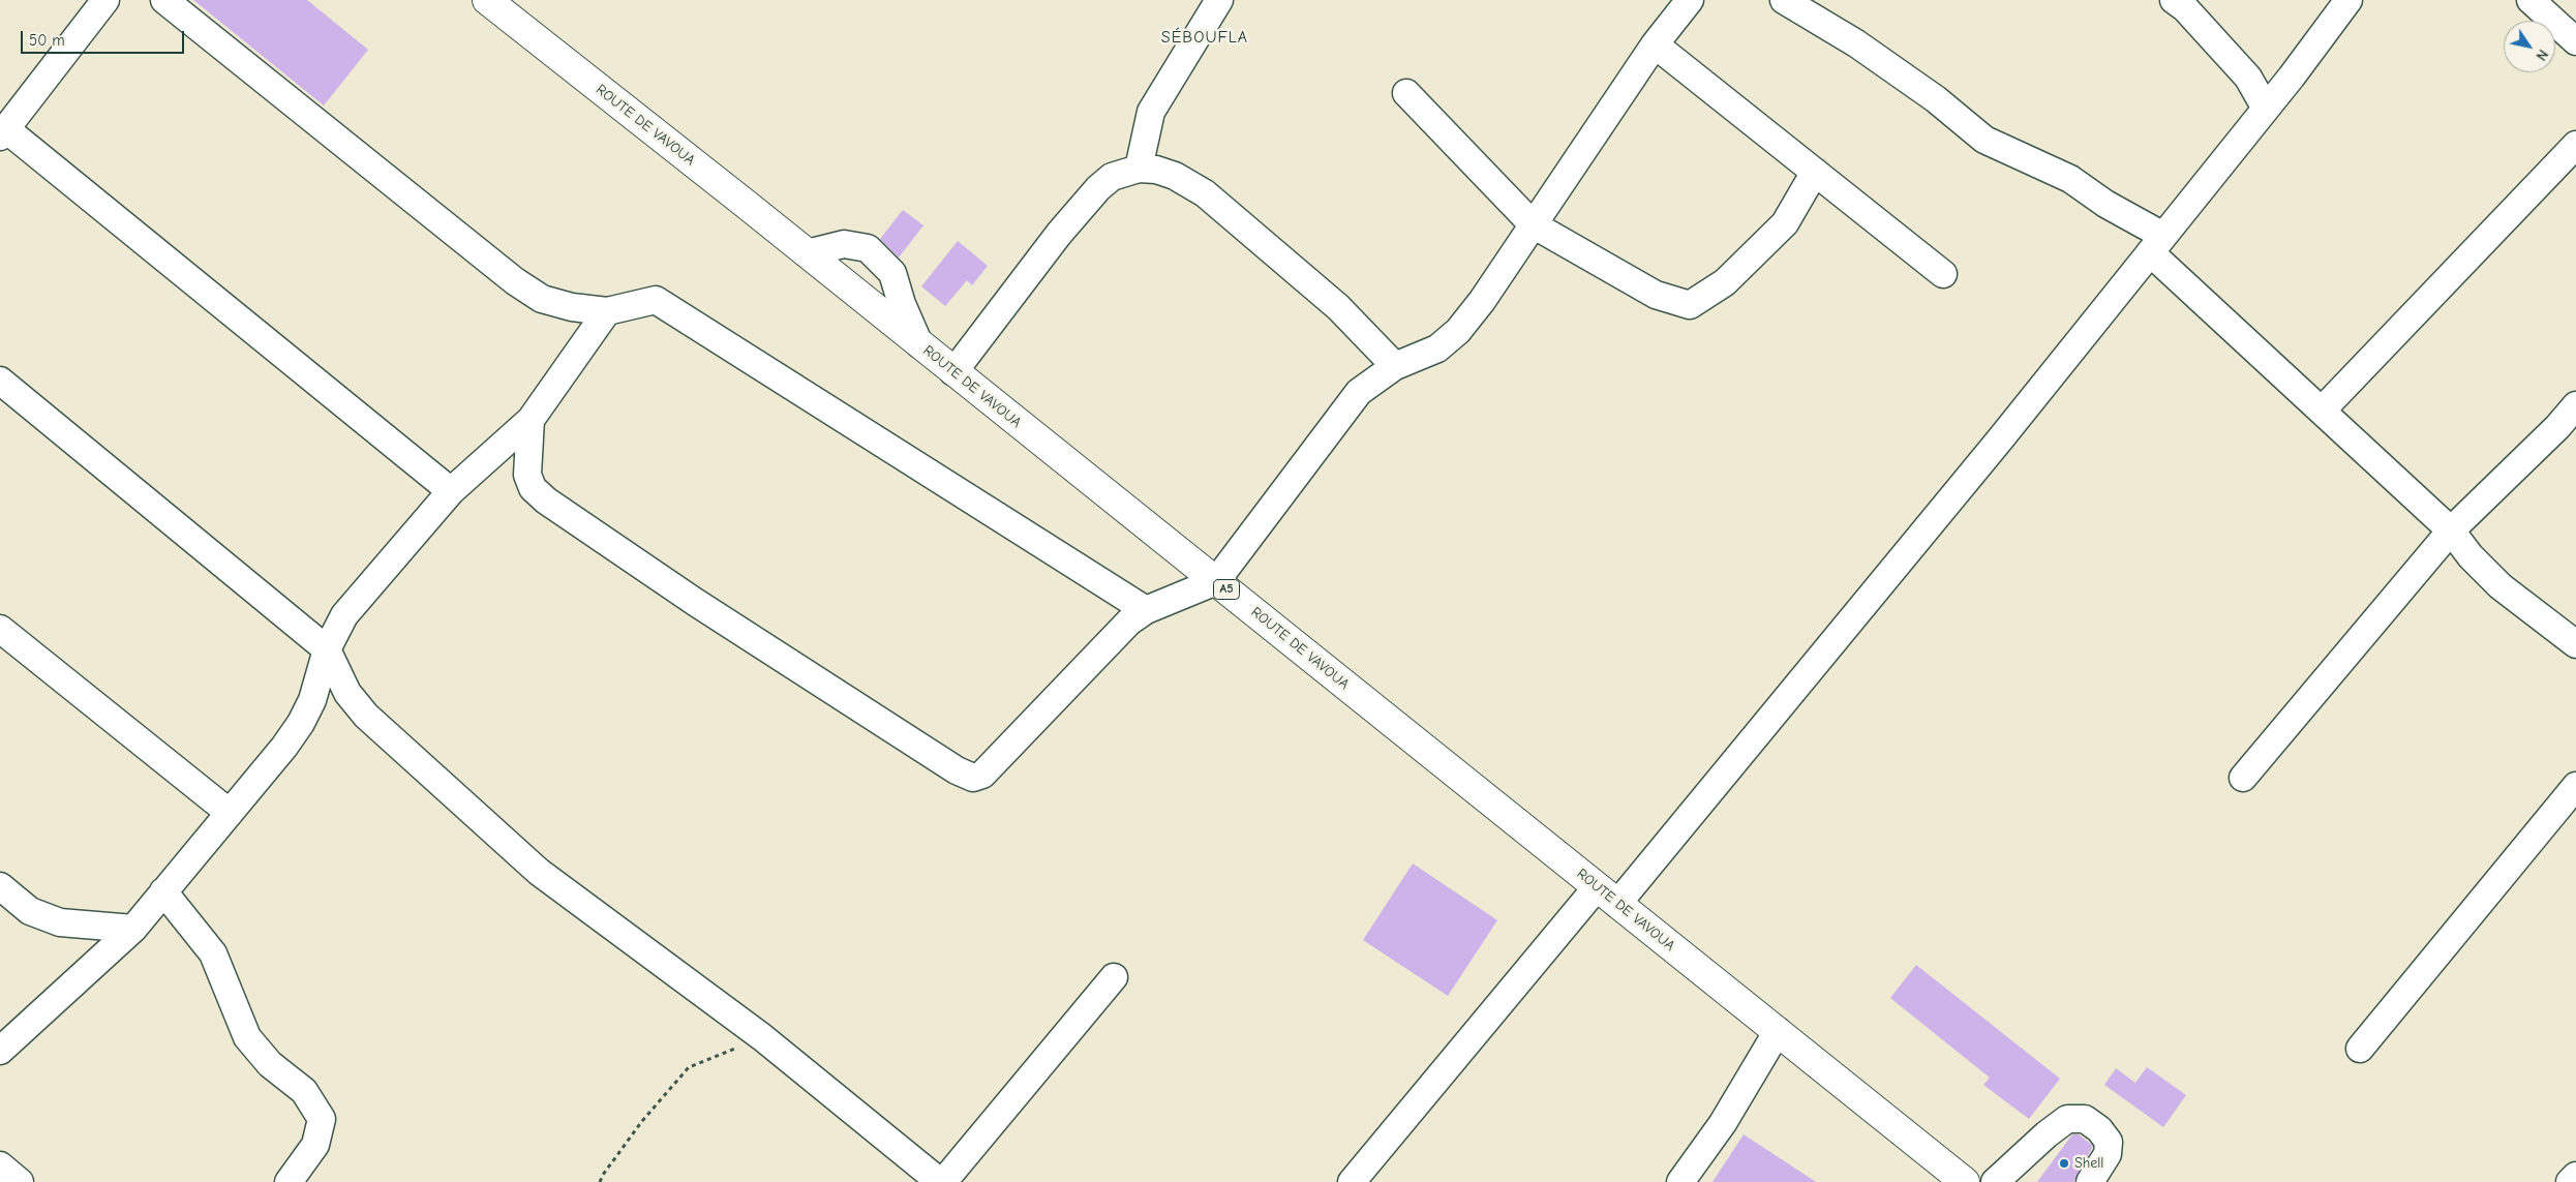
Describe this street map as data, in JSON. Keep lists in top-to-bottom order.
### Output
{
  "streets": {
    "main road": ["ROUTE DE VAVOUA", "A5"]
  },
  "districts": ["SÉBOUFLA"],
  "places": ["Shell"],
  "scale_bar": "50 m",
  "north": "bottom right"
}
